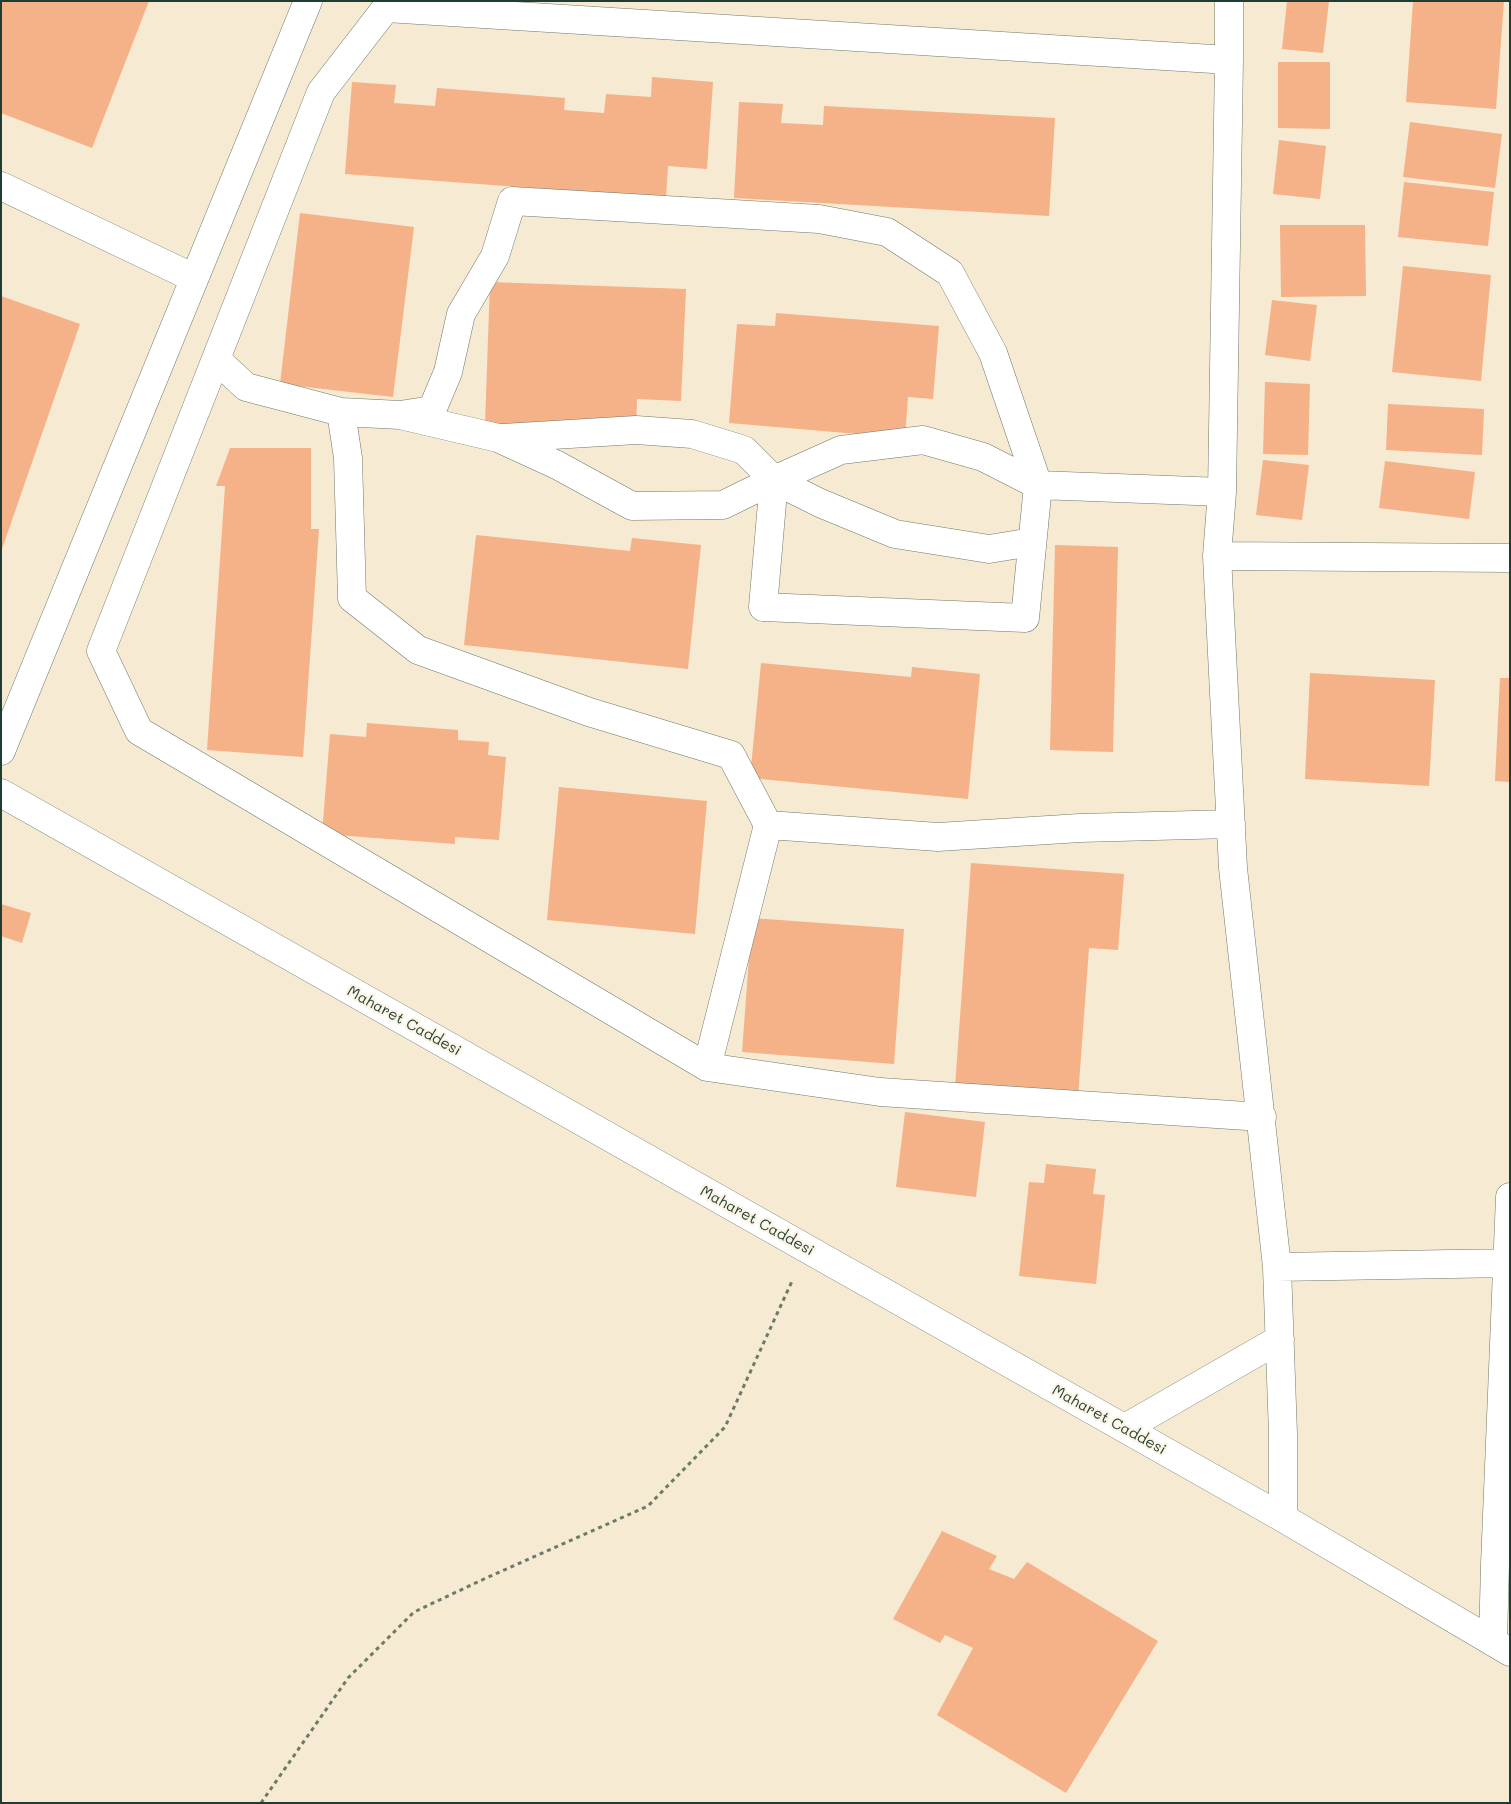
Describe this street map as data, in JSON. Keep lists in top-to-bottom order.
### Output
{
  "streets": {
    "street": ["Maharet Caddesi"]
  }
}
